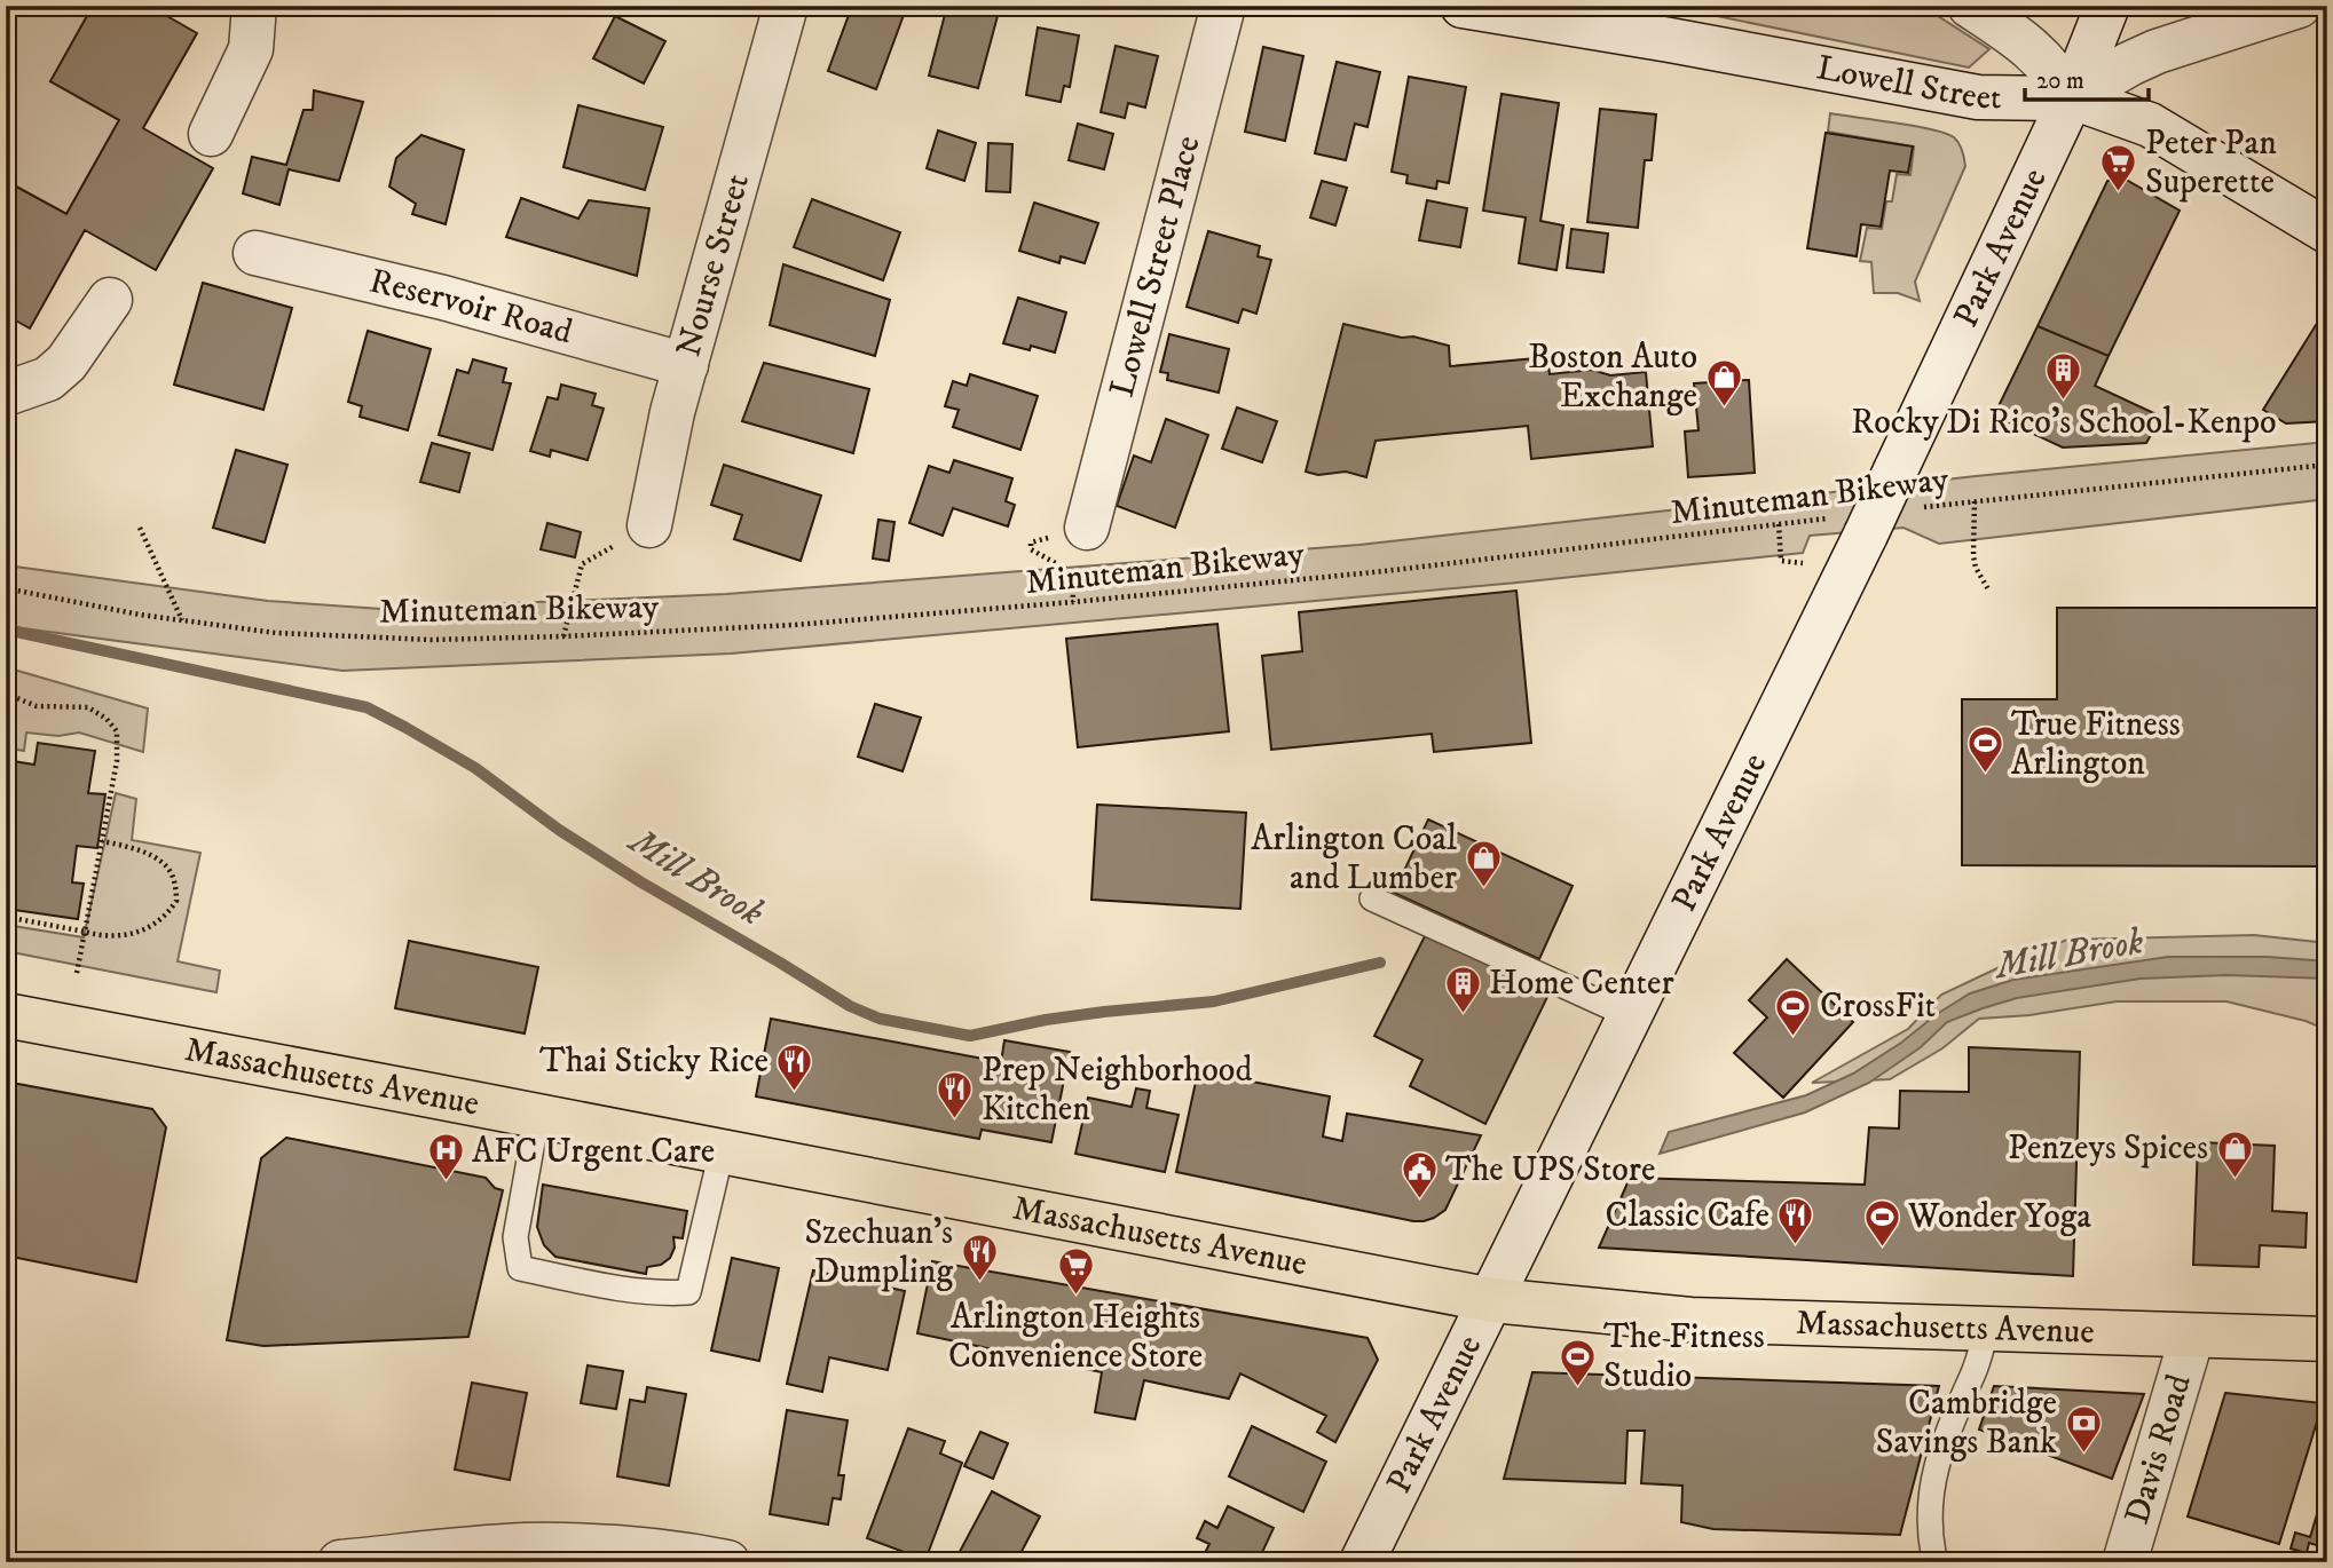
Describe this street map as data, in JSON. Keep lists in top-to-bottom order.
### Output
{
  "streets": {
    "main road": ["Massachusetts Avenue"],
    "street": [
      "Lowell Street",
      "Park Avenue",
      "Nourse Street",
      "Lowell Street Place",
      "Reservoir Road",
      "Davis Road"
    ],
    "path": ["Minuteman Bikeway"]
  },
  "crossings": [
    ["Lowell Street", "Park Avenue"],
    ["Park Avenue", "Minuteman Bikeway"],
    ["Park Avenue", "Massachusetts Avenue"],
    ["Nourse Street", "Reservoir Road"],
    ["Massachusetts Avenue", "Davis Road"]
  ],
  "water": ["Mill Brook"],
  "places": {
    "supermarket": ["Peter Pan Superette", "Arlington Heights Convenience Store"],
    "building": ["Rocky Di Rico's School-Kenpo", "Home Center"],
    "shop": ["Boston Auto Exchange", "Arlington Coal and Lumber", "Penzeys Spices"],
    "sports": [
      "True Fitness Arlington",
      "CrossFit",
      "Wonder Yoga",
      "The Fitness Studio"
    ],
    "restaurant": [
      "Thai Sticky Rice",
      "Prep Neighborhood Kitchen",
      "Classic Cafe",
      "Szechuan's Dumpling"
    ],
    "hospital": ["AFC Urgent Care"],
    "public building": ["The UPS Store"],
    "bank": ["Cambridge Savings Bank"]
  },
  "scale_bar": "20 m"
}
